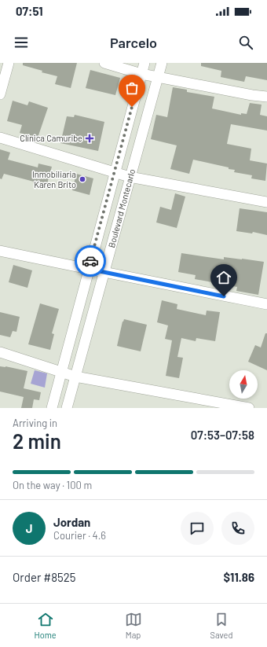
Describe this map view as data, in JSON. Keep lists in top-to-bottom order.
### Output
{
  "streets": {
    "street": ["Boulevard Montecarlo"]
  },
  "places": {
    "health": ["Clínica Camuribe"],
    "other": ["Inmobiliaria Karen Brito"]
  },
  "north": "top",
  "page": {
    "status": "07:51",
    "header": "Parcelo",
    "heading": ["2 min", "Arriving in", "07:53–07:58"],
    "panel": [
      "Jordan",
      "Courier · 4.6",
      "Order #8525",
      "$11.86"
    ],
    "bar": "On the way · 100 m",
    "round": "J",
    "tabs": ["Home", "Map", "Saved"]
  }
}
